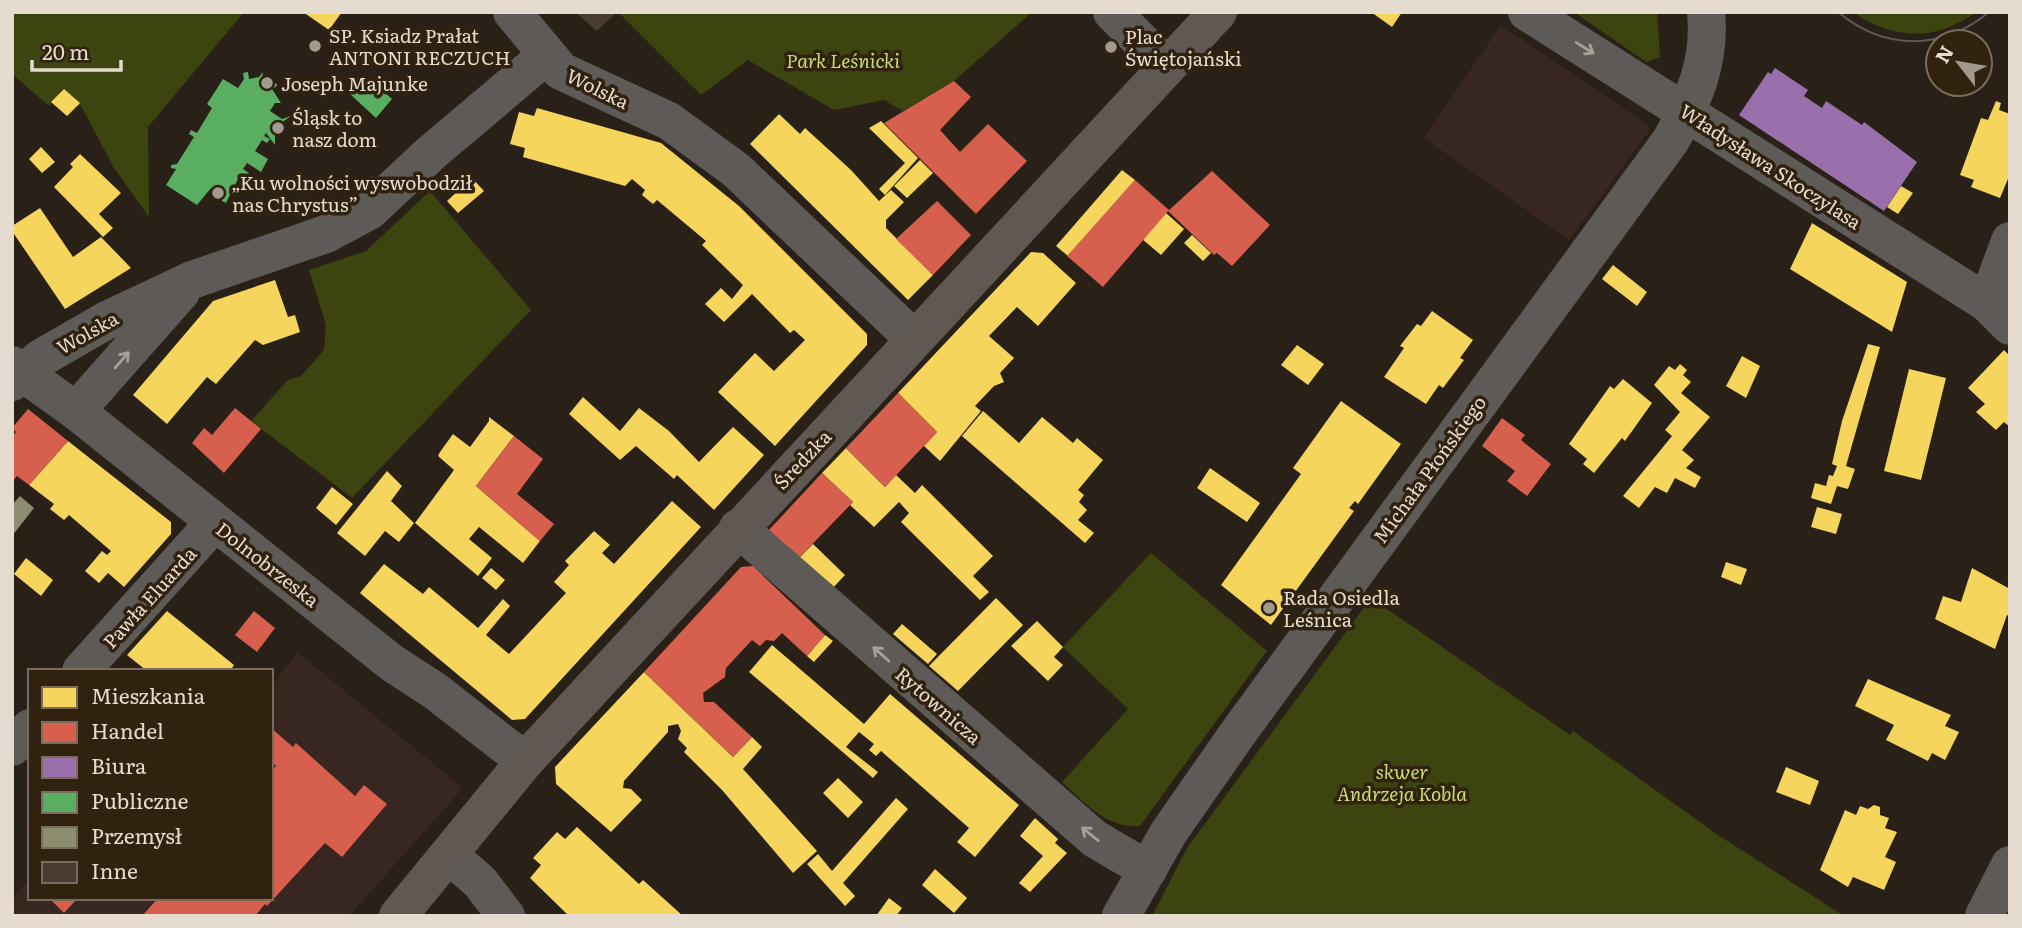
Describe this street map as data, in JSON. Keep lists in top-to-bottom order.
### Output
{
  "streets": {
    "main road": ["Średzka"],
    "street": [
      "Wolska",
      "Władysława Skoczylasa",
      "Michała Płońskiego",
      "Dolnobrzeska",
      "Pawła Eluarda",
      "Rytownicza"
    ]
  },
  "crossings": [
    ["Wolska", "Średzka"],
    ["Wolska", "Dolnobrzeska"],
    ["Władysława Skoczylasa", "Michała Płońskiego"],
    ["Średzka", "Dolnobrzeska"],
    ["Średzka", "Rytownicza"],
    ["Michała Płońskiego", "Rytownicza"],
    ["Dolnobrzeska", "Pawła Eluarda"]
  ],
  "one_way": ["Rytownicza"],
  "parks": ["Park Leśnicki", "skwer Andrzeja Kobla"],
  "places": [
    "SP. Ksiadz Prałat ANTONI RECZUCH",
    "Plac Świętojański",
    "Joseph Majunke",
    "Śląsk to nasz dom",
    "„Ku wolności wyswobodził nas Chrystus”",
    "Rada Osiedla Leśnica"
  ],
  "legend": [
    "Mieszkania",
    "Handel",
    "Biura",
    "Publiczne",
    "Przemysł",
    "Inne"
  ],
  "scale_bar": "20 m",
  "north": "top left"
}
